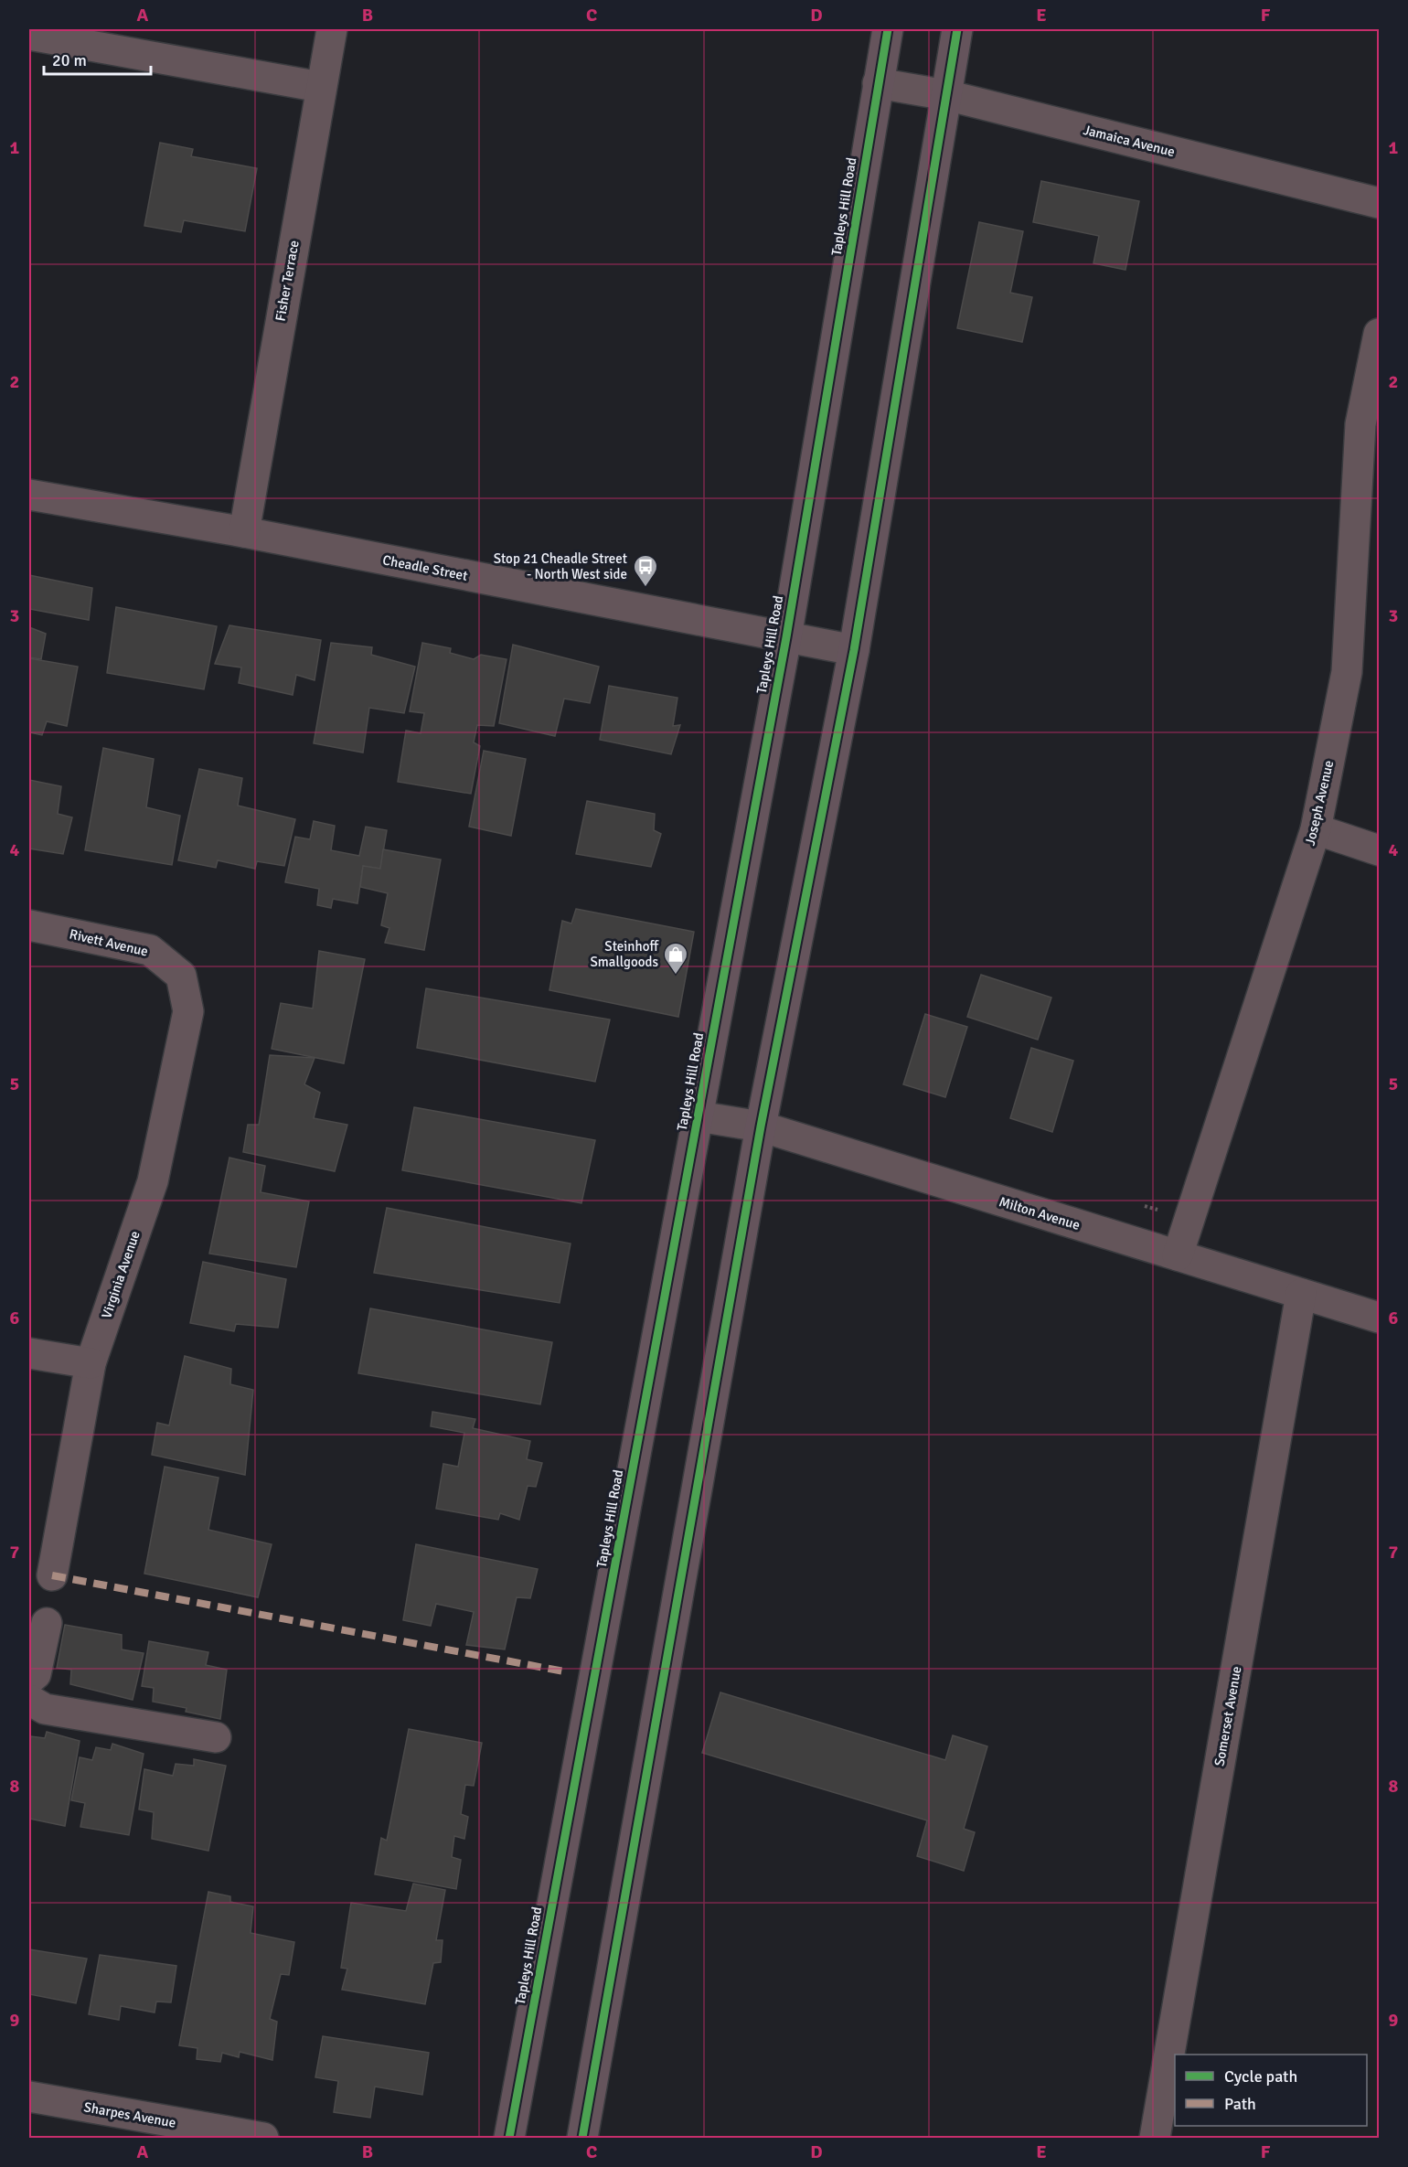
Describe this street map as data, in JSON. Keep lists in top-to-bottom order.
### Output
{
  "streets": {
    "main road": ["Tapleys Hill Road"],
    "street": [
      "Jamaica Avenue",
      "Fisher Terrace",
      "Cheadle Street",
      "Joseph Avenue",
      "Rivett Avenue",
      "Milton Avenue",
      "Virginia Avenue",
      "Somerset Avenue",
      "Sharpes Avenue"
    ]
  },
  "crossings": [
    ["Jamaica Avenue", "Tapleys Hill Road"],
    ["Tapleys Hill Road", "Cheadle Street"],
    ["Tapleys Hill Road", "Milton Avenue"],
    ["Fisher Terrace", "Cheadle Street"],
    ["Joseph Avenue", "Milton Avenue"],
    ["Rivett Avenue", "Virginia Avenue"],
    ["Milton Avenue", "Somerset Avenue"]
  ],
  "places": {
    "bus stop": ["Stop 21 Cheadle Street - North West side"],
    "shop": ["Steinhoff Smallgoods"]
  },
  "legend": ["Cycle path", "Path"],
  "scale_bar": "20 m",
  "grid": {
    "columns": [
      "A",
      "B",
      "C",
      "D",
      "E",
      "F"
    ],
    "rows": [
      "1",
      "2",
      "3",
      "4",
      "5",
      "6",
      "7",
      "8",
      "9"
    ]
  }
}
